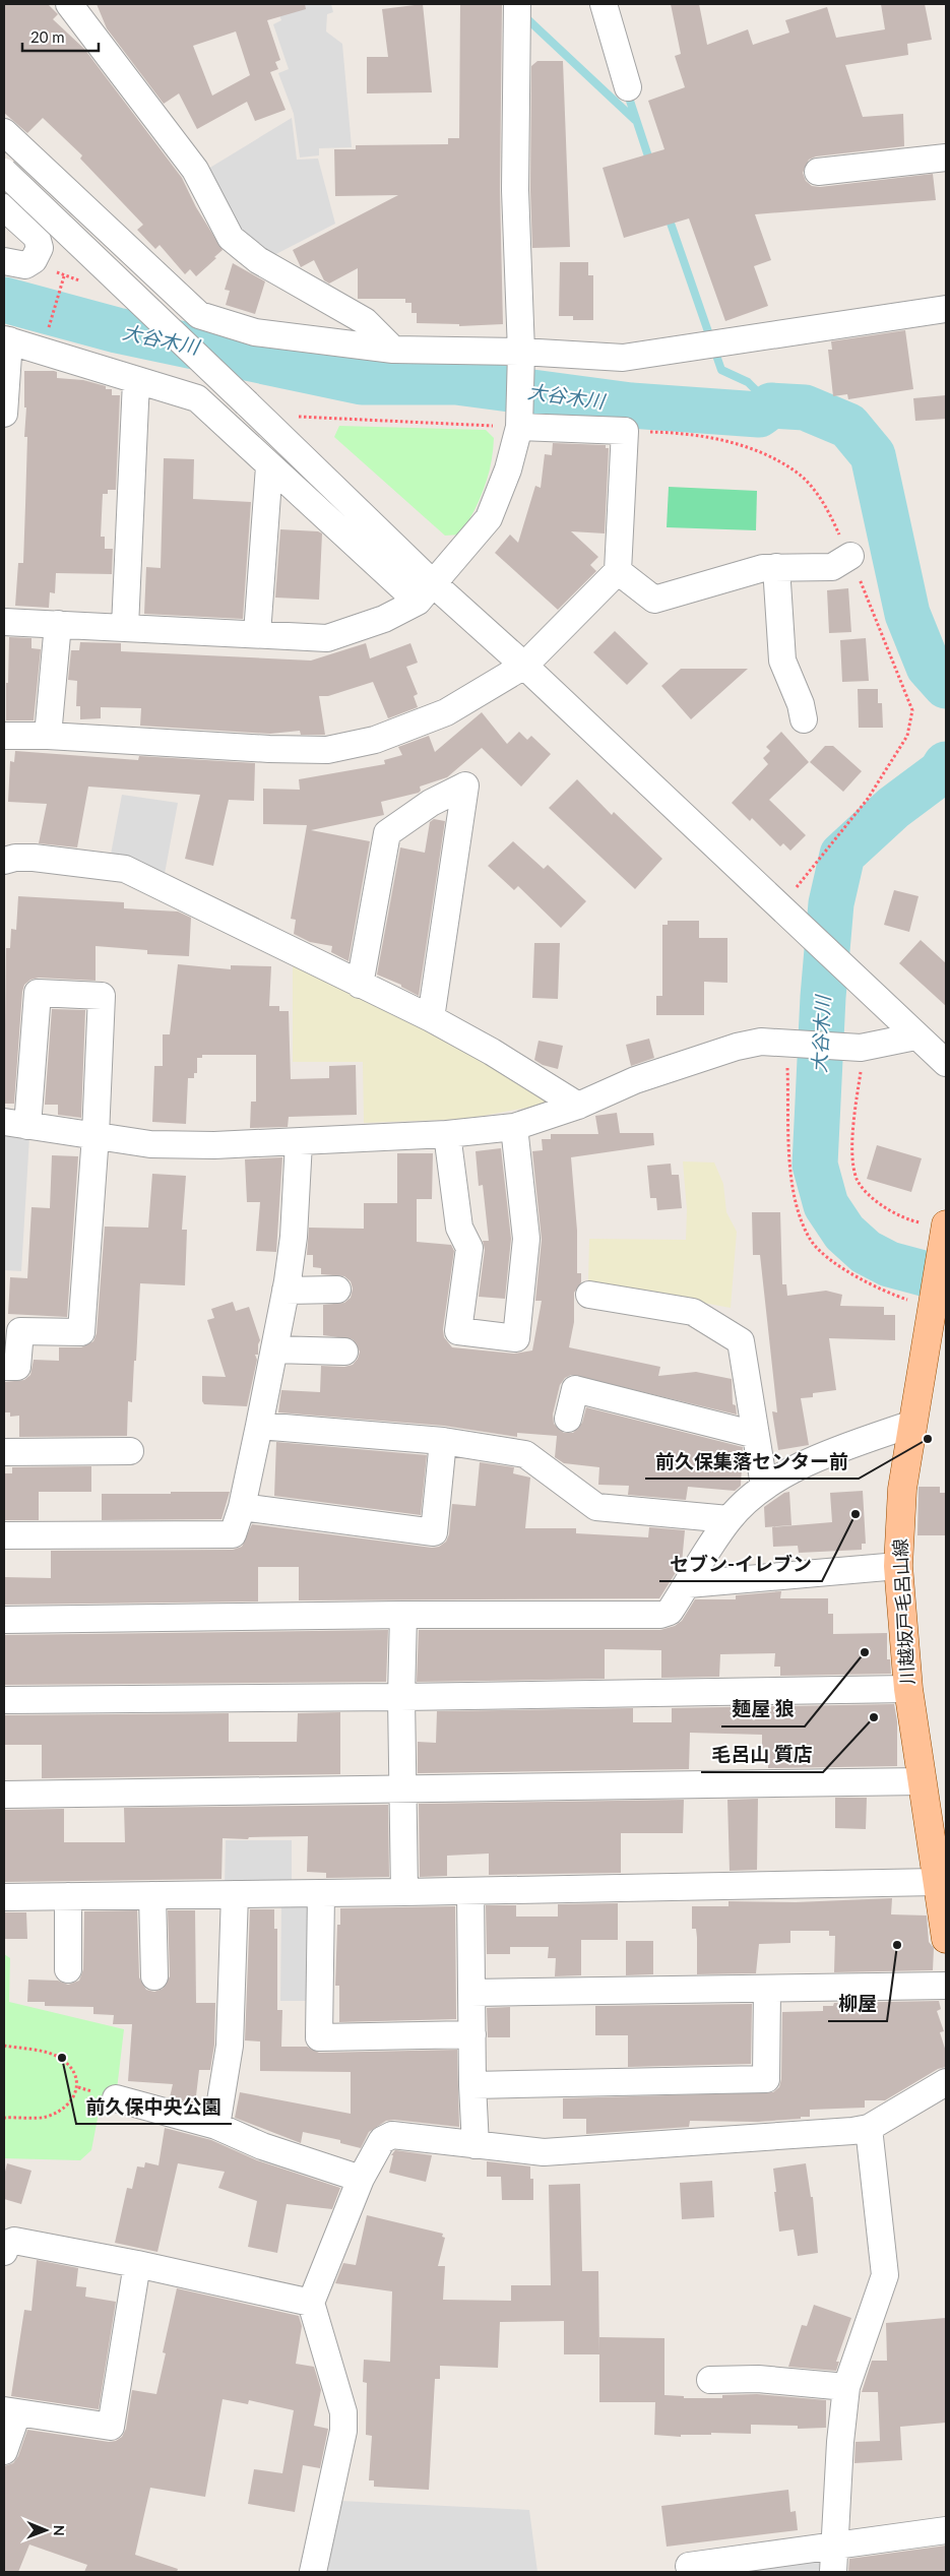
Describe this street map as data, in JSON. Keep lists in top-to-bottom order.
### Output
{
  "streets": {
    "main road": ["川越坂戸毛呂山線"]
  },
  "water": ["大谷木川"],
  "places": [
    "前久保集落センター前",
    "セブン-イレブン",
    "麺屋 狼",
    "毛呂山 質店",
    "柳屋",
    "前久保中央公園"
  ],
  "scale_bar": "20 m",
  "north": "right"
}
